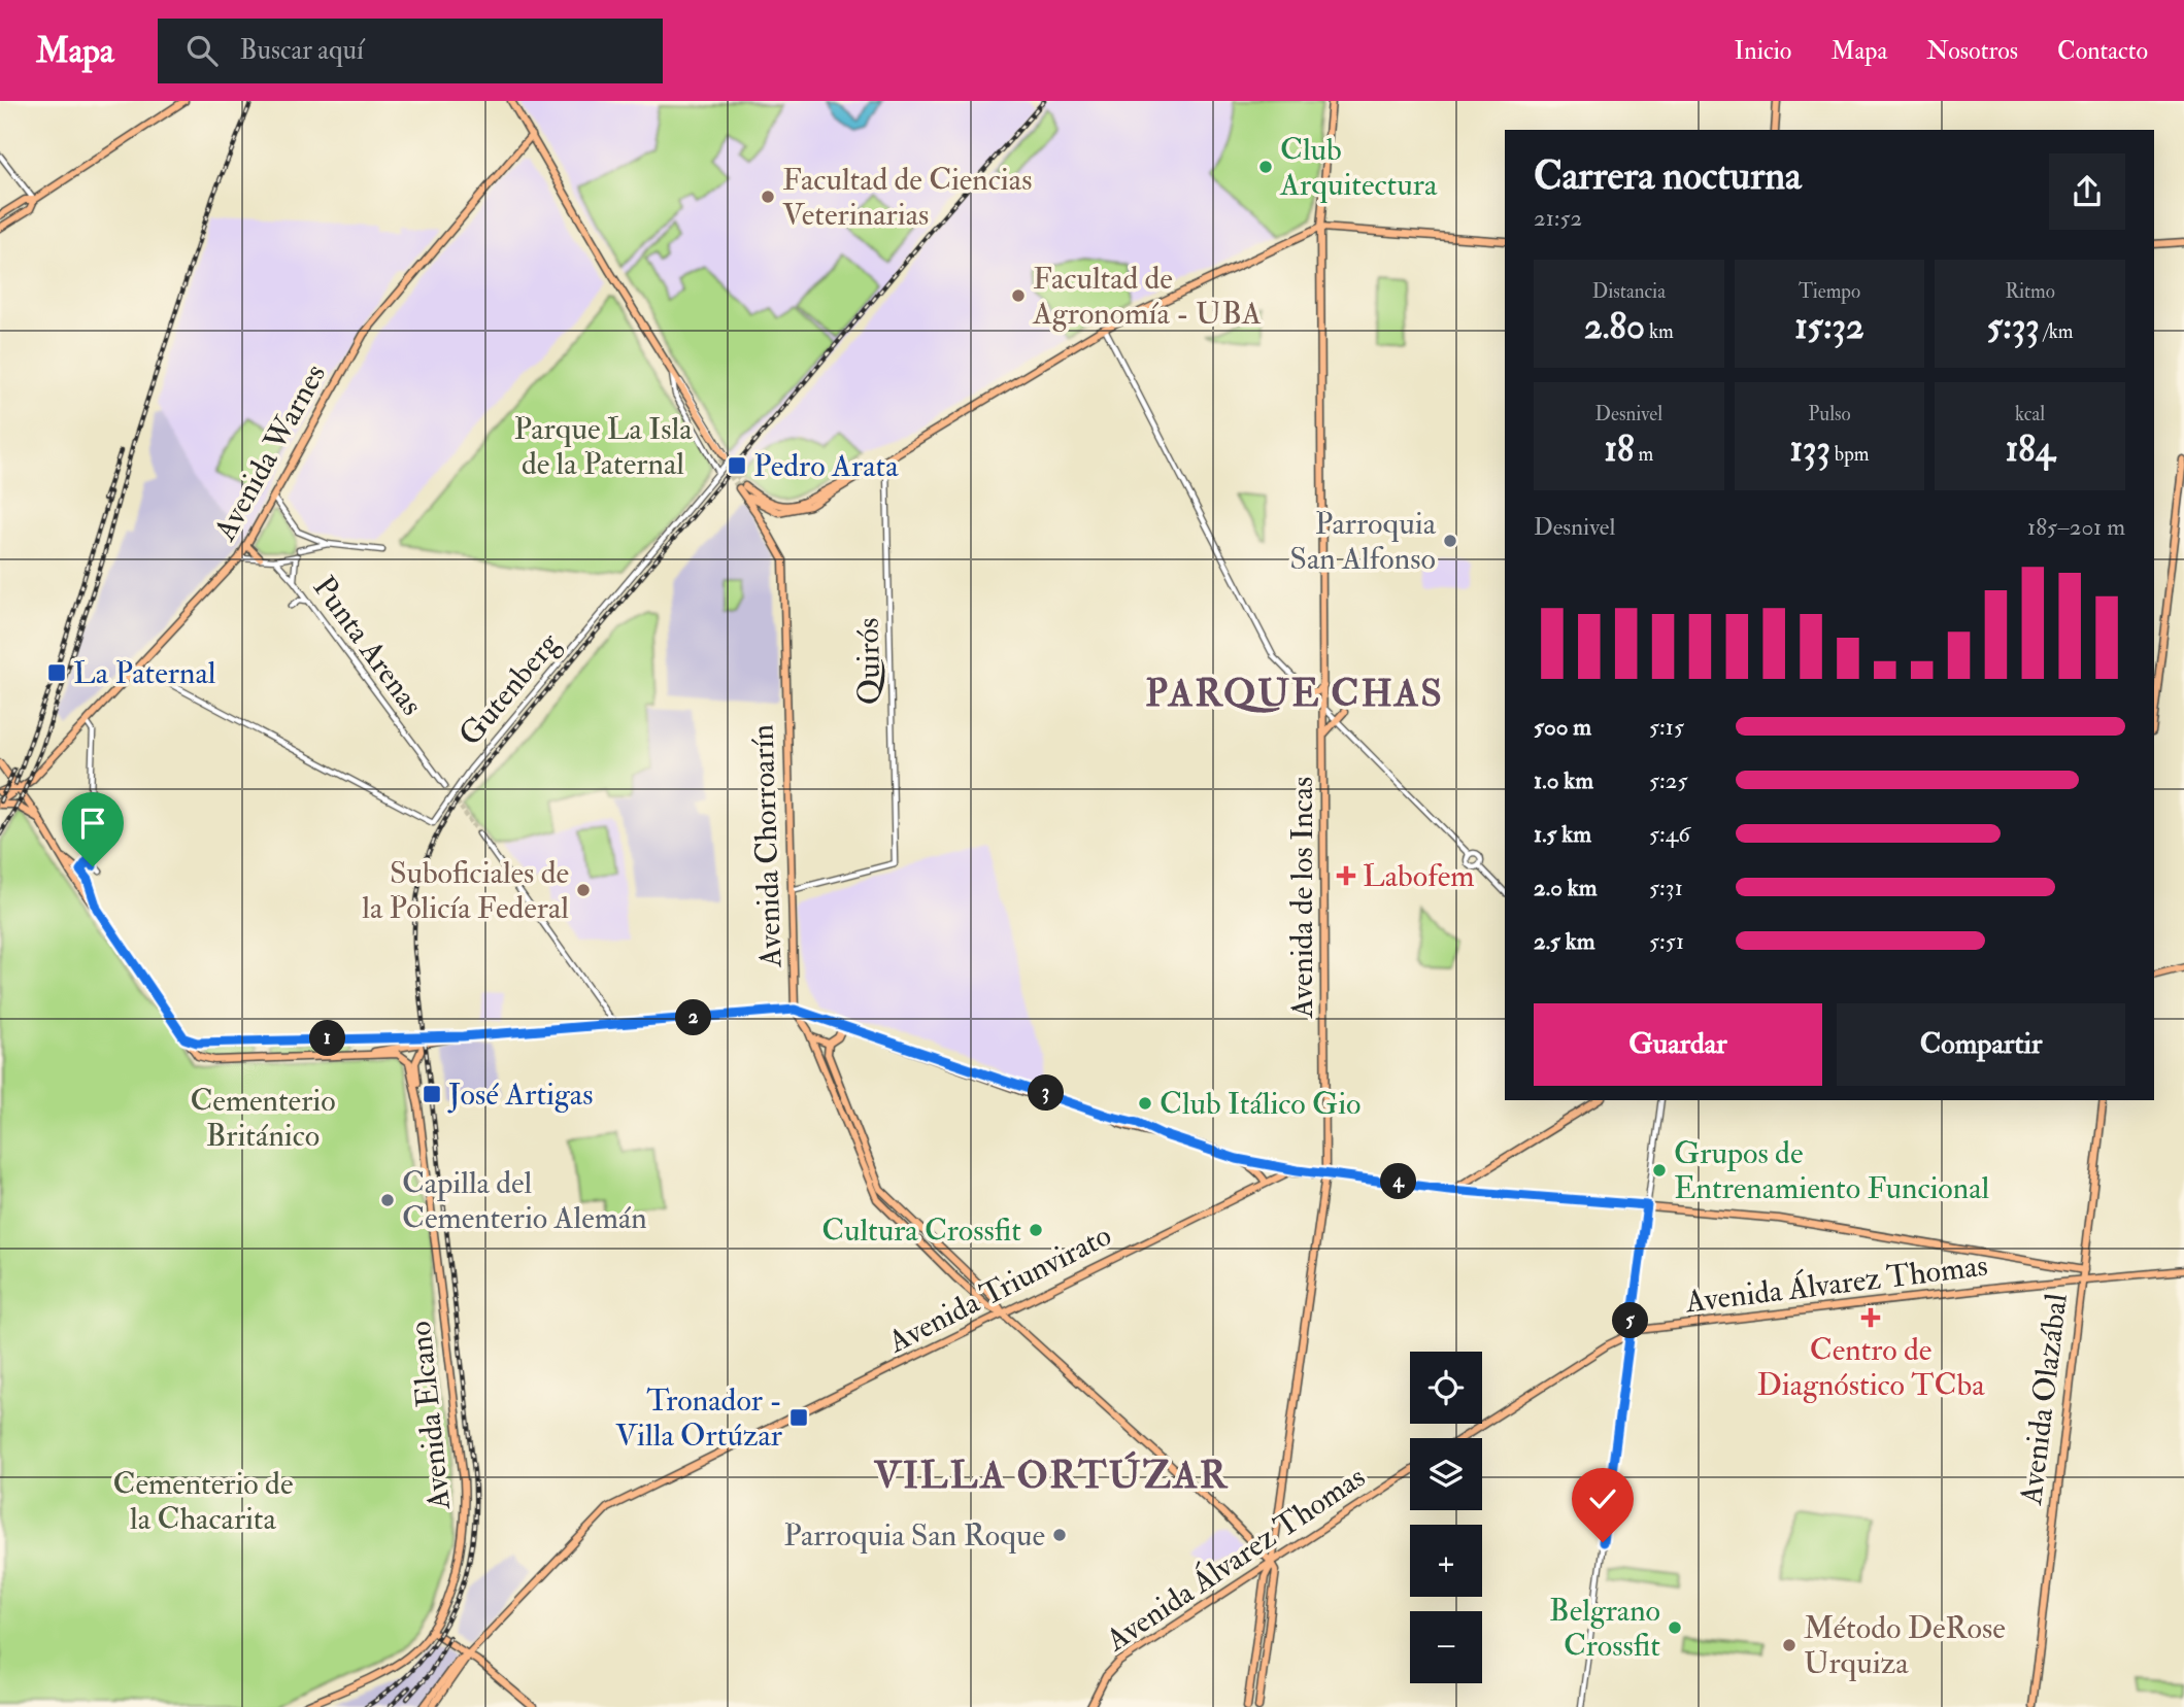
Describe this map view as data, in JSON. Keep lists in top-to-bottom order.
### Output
{
  "streets": {
    "main road": [
      "Avenida Warnes",
      "Avenida Chorroarín",
      "Avenida de los Incas",
      "Avenida Álvarez Thomas",
      "Avenida Triunvirato",
      "Avenida Olazábal",
      "Avenida Elcano"
    ],
    "street": ["Punta Arenas", "Quirós", "Gutenberg"]
  },
  "crossings": [
    ["Avenida Warnes", "Punta Arenas"],
    ["Avenida Warnes", "Gutenberg"],
    ["Quirós", "Avenida Chorroarín"],
    ["Avenida Chorroarín", "Avenida de los Incas"],
    ["Avenida Chorroarín", "Avenida Álvarez Thomas"],
    ["Avenida Chorroarín", "Avenida Triunvirato"],
    ["Avenida de los Incas", "Avenida Álvarez Thomas"],
    ["Avenida de los Incas", "Avenida Triunvirato"],
    ["Avenida Álvarez Thomas", "Avenida Olazábal"],
    ["Avenida Triunvirato", "Avenida Olazábal"]
  ],
  "districts": ["PARQUE CHAS", "VILLA ORTÚZAR"],
  "parks": ["Parque La Isla de la Paternal", "Cementerio Británico", "Cementerio de la Chacarita"],
  "places": {
    "other": [
      "Club Arquitectura",
      "Facultad de Ciencias Veterinarias",
      "Facultad de Agronomía - UBA",
      "Parroquia San Alfonso",
      "Suboficiales de la Policía Federal",
      "Club Itálico Gio",
      "Grupos de Entrenamiento Funcional",
      "Capilla del Cementerio Alemán",
      "Cultura Crossfit",
      "Parroquia San Roque",
      "Belgrano Crossfit",
      "Método DeRose Urquiza"
    ],
    "transit": [
      "Pedro Arata",
      "La Paternal",
      "José Artigas",
      "Tronador - Villa Ortúzar"
    ],
    "health": ["Labofem", "Centro de Diagnóstico TCba"]
  },
  "page": {
    "header": "Mapa",
    "search": "Buscar aquí",
    "nav": [
      "Inicio",
      "Mapa",
      "Nosotros",
      "Contacto"
    ],
    "heading": ["Carrera nocturna", "21:52"],
    "stats": [
      ["Distancia", "2.80 km"],
      ["Tiempo", "15:32"],
      ["Ritmo", "5:33 /km"],
      ["Desnivel", "18 m"],
      ["Pulso", "133 bpm"],
      ["kcal", "184"]
    ],
    "chart": ["Desnivel", "185–201 m"],
    "list": [
      {
        "name": "500 m",
        "note": "5:15"
      },
      {
        "name": "1.0 km",
        "note": "5:25"
      },
      {
        "name": "1.5 km",
        "note": "5:46"
      },
      {
        "name": "2.0 km",
        "note": "5:31"
      },
      {
        "name": "2.5 km",
        "note": "5:51"
      }
    ],
    "buttons": ["Guardar", "Compartir"],
    "pins": [
      "2",
      "1",
      "3",
      "4",
      "5"
    ],
    "map_buttons": ["+", "−"]
  }
}
